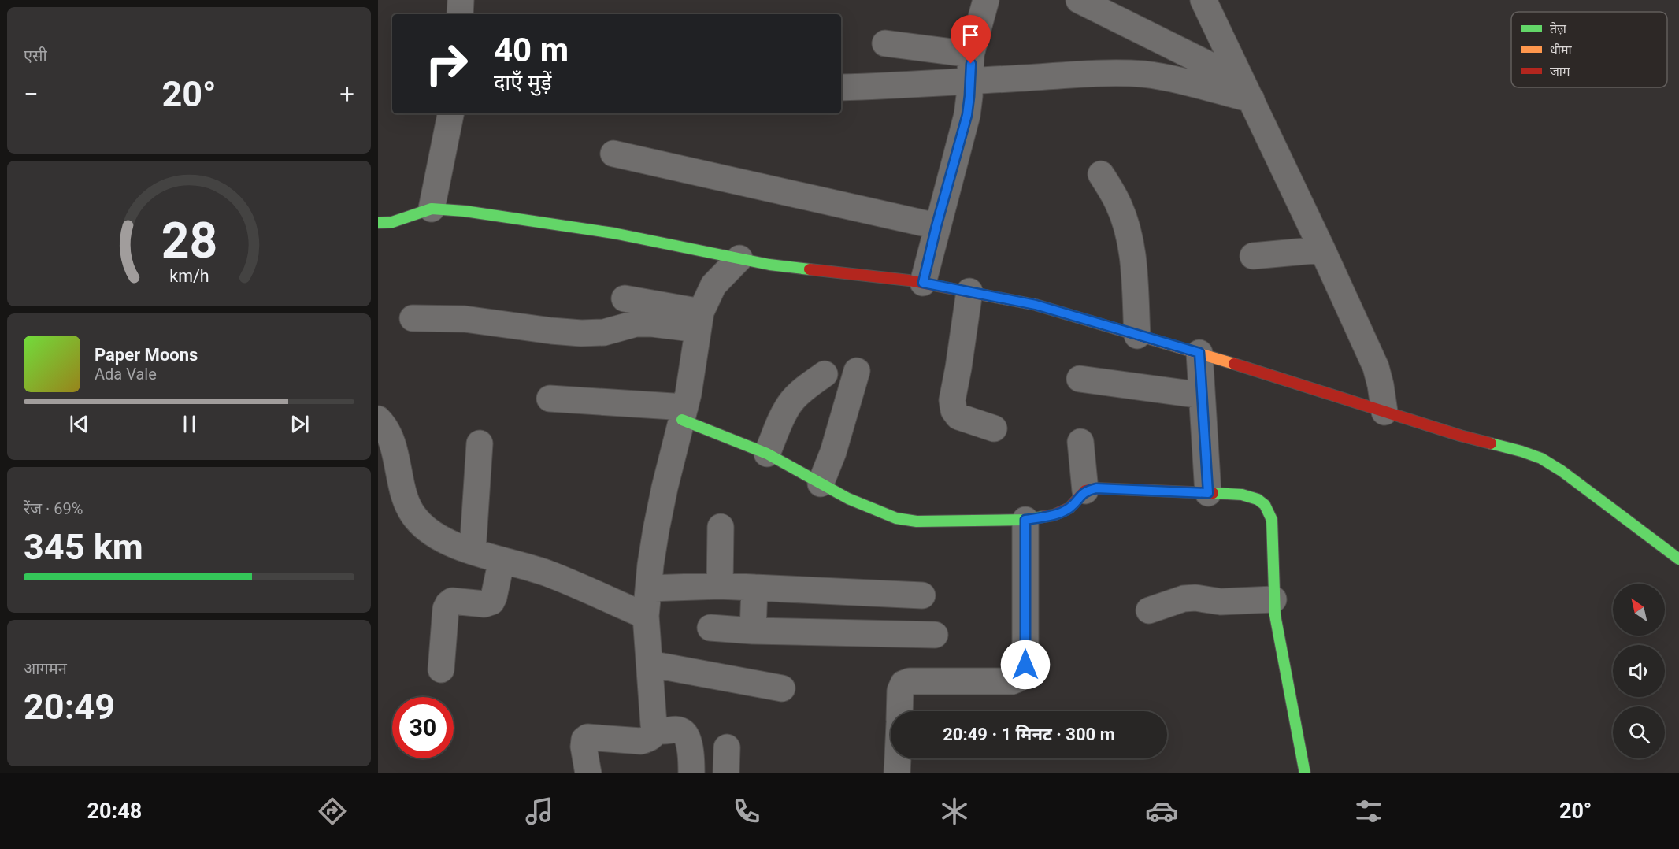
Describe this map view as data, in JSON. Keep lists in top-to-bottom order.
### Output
{
  "legend": ["तेज़", "धीमा", "जाम"],
  "north": "top left",
  "page": {
    "tile": [
      "एसी",
      ["रेंज · 69%", "345 km"],
      ["आगमन", "20:49"]
    ],
    "turn": ["40 m", "दाएँ मुड़ें"],
    "heat": ["−", "20°", "+"],
    "song": ["Paper Moons", "Ada Vale"],
    "limit": "30",
    "trip": "20:49 · 1 मिनट · 300 m",
    "tabs": ["20:48", "20°"],
    "gauge": ["28", "km/h"]
  }
}
